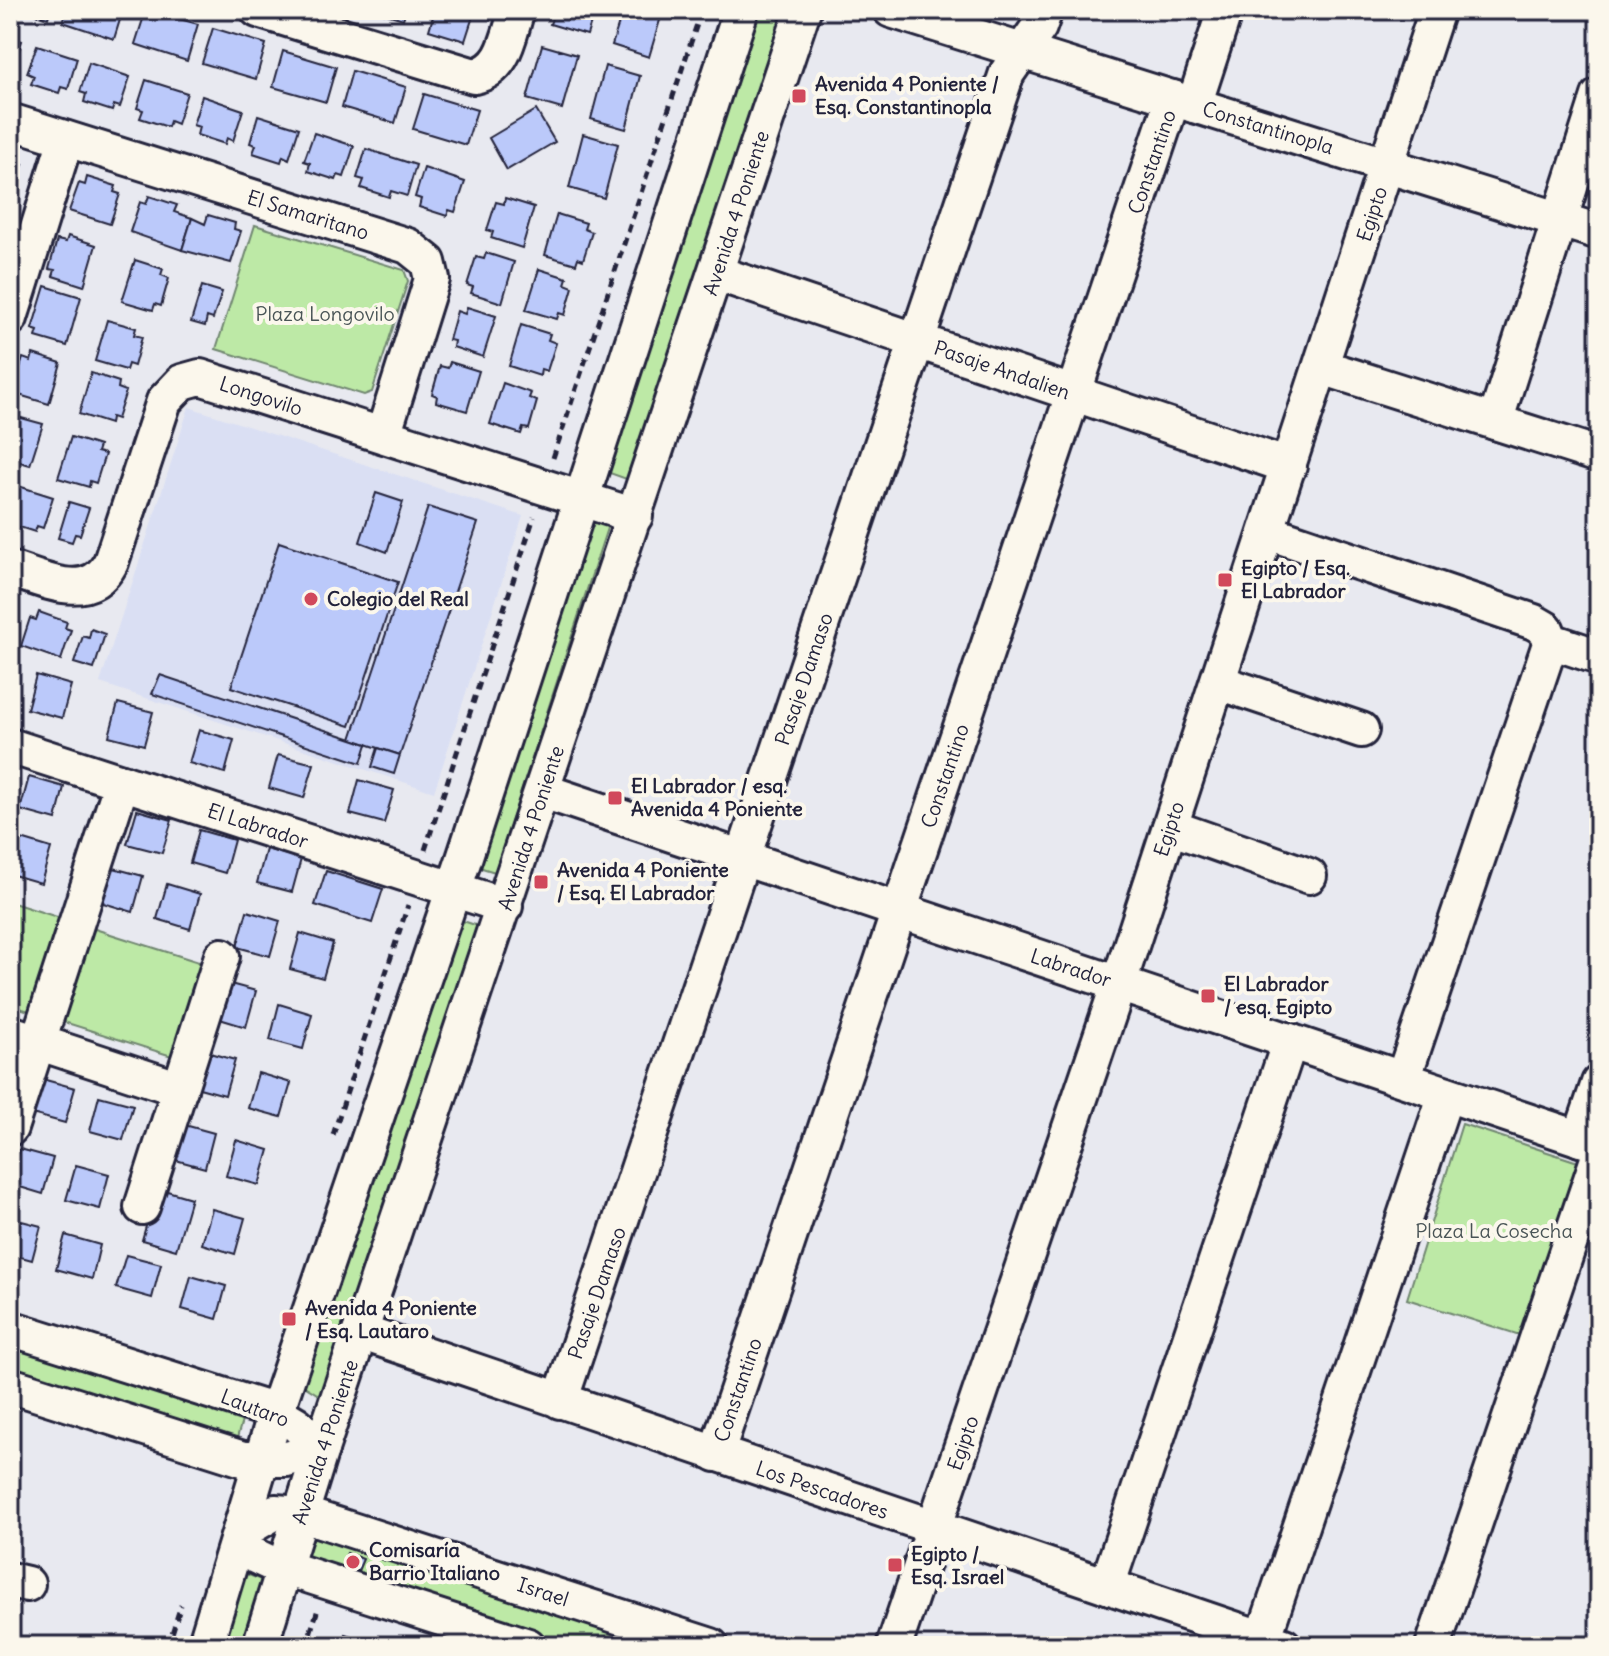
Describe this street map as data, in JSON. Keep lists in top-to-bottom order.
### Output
{
  "streets": {
    "street": [
      "Constantinopla",
      "Constantino",
      "Avenida 4 Poniente",
      "Egipto",
      "El Samaritano",
      "Pasaje Andalien",
      "Longovilo",
      "Pasaje Damaso",
      "El Labrador",
      "Labrador",
      "Lautaro",
      "Los Pescadores",
      "Israel"
    ]
  },
  "crossings": [
    ["Constantinopla", "Constantino"],
    ["Constantinopla", "Egipto"],
    ["Constantinopla", "Pasaje Damaso"],
    ["Constantino", "Pasaje Andalien"],
    ["Constantino", "Labrador"],
    ["Constantino", "Los Pescadores"],
    ["Avenida 4 Poniente", "Pasaje Andalien"],
    ["Avenida 4 Poniente", "Longovilo"],
    ["Avenida 4 Poniente", "El Labrador"],
    ["Avenida 4 Poniente", "Labrador"],
    ["Avenida 4 Poniente", "Lautaro"],
    ["Avenida 4 Poniente", "Los Pescadores"],
    ["Avenida 4 Poniente", "Israel"],
    ["Egipto", "Pasaje Andalien"],
    ["Egipto", "Labrador"],
    ["Egipto", "Los Pescadores"],
    ["El Samaritano", "Longovilo"],
    ["Pasaje Andalien", "Pasaje Damaso"],
    ["Pasaje Damaso", "Labrador"],
    ["Pasaje Damaso", "Los Pescadores"]
  ],
  "parks": ["Plaza Longovilo", "Plaza La Cosecha"],
  "places": {
    "transit": [
      "Avenida 4 Poniente / Esq. Constantinopla",
      "Egipto / Esq. El Labrador",
      "El Labrador / esq. Avenida 4 Poniente",
      "Avenida 4 Poniente / Esq. El Labrador",
      "El Labrador / esq. Egipto",
      "Avenida 4 Poniente / Esq. Lautaro",
      "Egipto / Esq. Israel"
    ],
    "other": ["Colegio del Real", "Comisaría Barrio Italiano"]
  }
}
